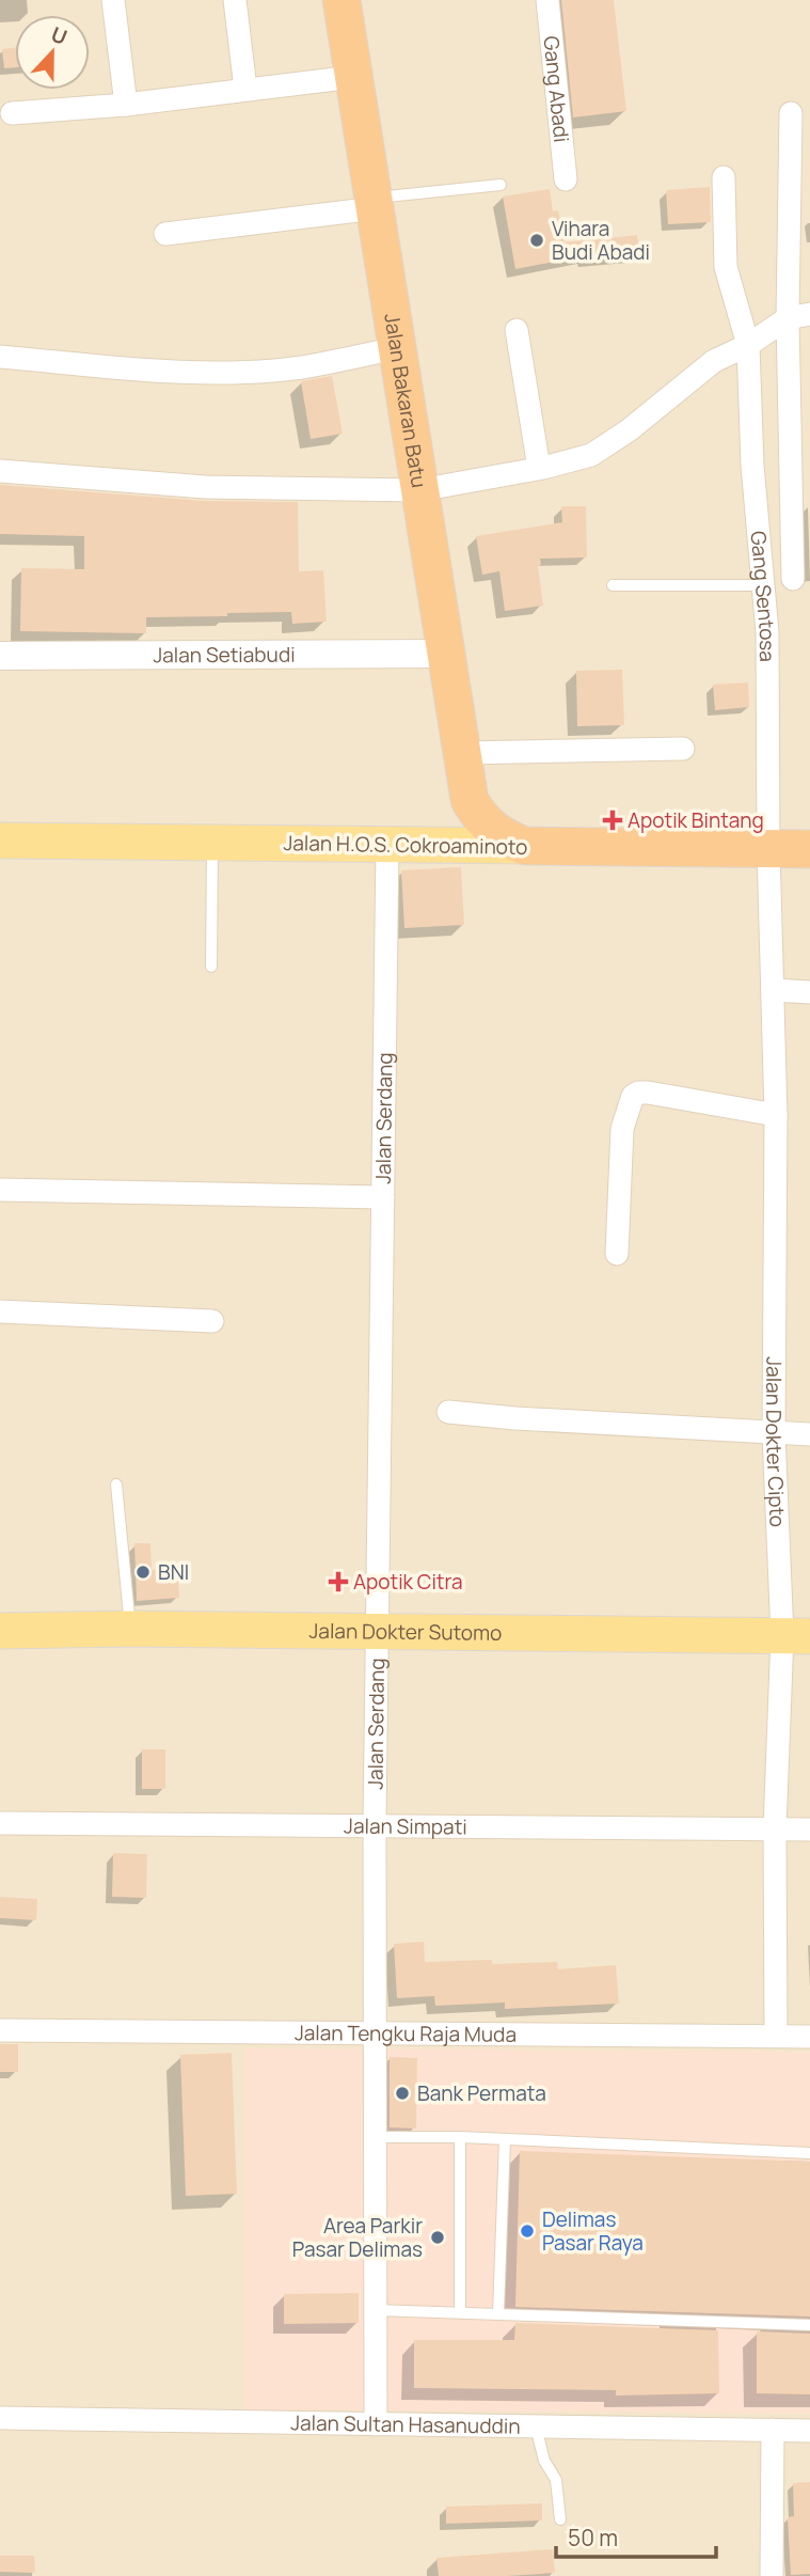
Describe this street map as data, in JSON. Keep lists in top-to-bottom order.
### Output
{
  "streets": {
    "highway": ["Jalan Bakaran Batu", "Jalan H.O.S. Cokroaminoto"],
    "main road": ["Jalan Dokter Sutomo"],
    "street": [
      "Gang Abadi",
      "Gang Sentosa",
      "Jalan Setiabudi",
      "Jalan Serdang",
      "Jalan Dokter Cipto",
      "Jalan Simpati",
      "Jalan Tengku Raja Muda",
      "Jalan Sultan Hasanuddin"
    ]
  },
  "crossings": [
    ["Jalan Bakaran Batu", "Jalan Setiabudi"],
    ["Jalan Bakaran Batu", "Jalan H.O.S. Cokroaminoto"],
    ["Gang Sentosa", "Jalan H.O.S. Cokroaminoto"],
    ["Gang Sentosa", "Jalan Dokter Cipto"],
    ["Jalan H.O.S. Cokroaminoto", "Jalan Serdang"],
    ["Jalan H.O.S. Cokroaminoto", "Jalan Dokter Cipto"],
    ["Jalan Serdang", "Jalan Dokter Sutomo"],
    ["Jalan Serdang", "Jalan Simpati"],
    ["Jalan Serdang", "Jalan Tengku Raja Muda"],
    ["Jalan Serdang", "Jalan Sultan Hasanuddin"],
    ["Jalan Dokter Cipto", "Jalan Dokter Sutomo"],
    ["Jalan Dokter Cipto", "Jalan Simpati"],
    ["Jalan Dokter Cipto", "Jalan Tengku Raja Muda"]
  ],
  "places": {
    "other": [
      "Vihara Budi Abadi",
      "BNI",
      "Bank Permata",
      "Delimas Pasar Raya",
      "Area Parkir Pasar Delimas"
    ],
    "health": ["Apotik Bintang", "Apotik Citra"]
  },
  "scale_bar": "50 m",
  "north": "top"
}
